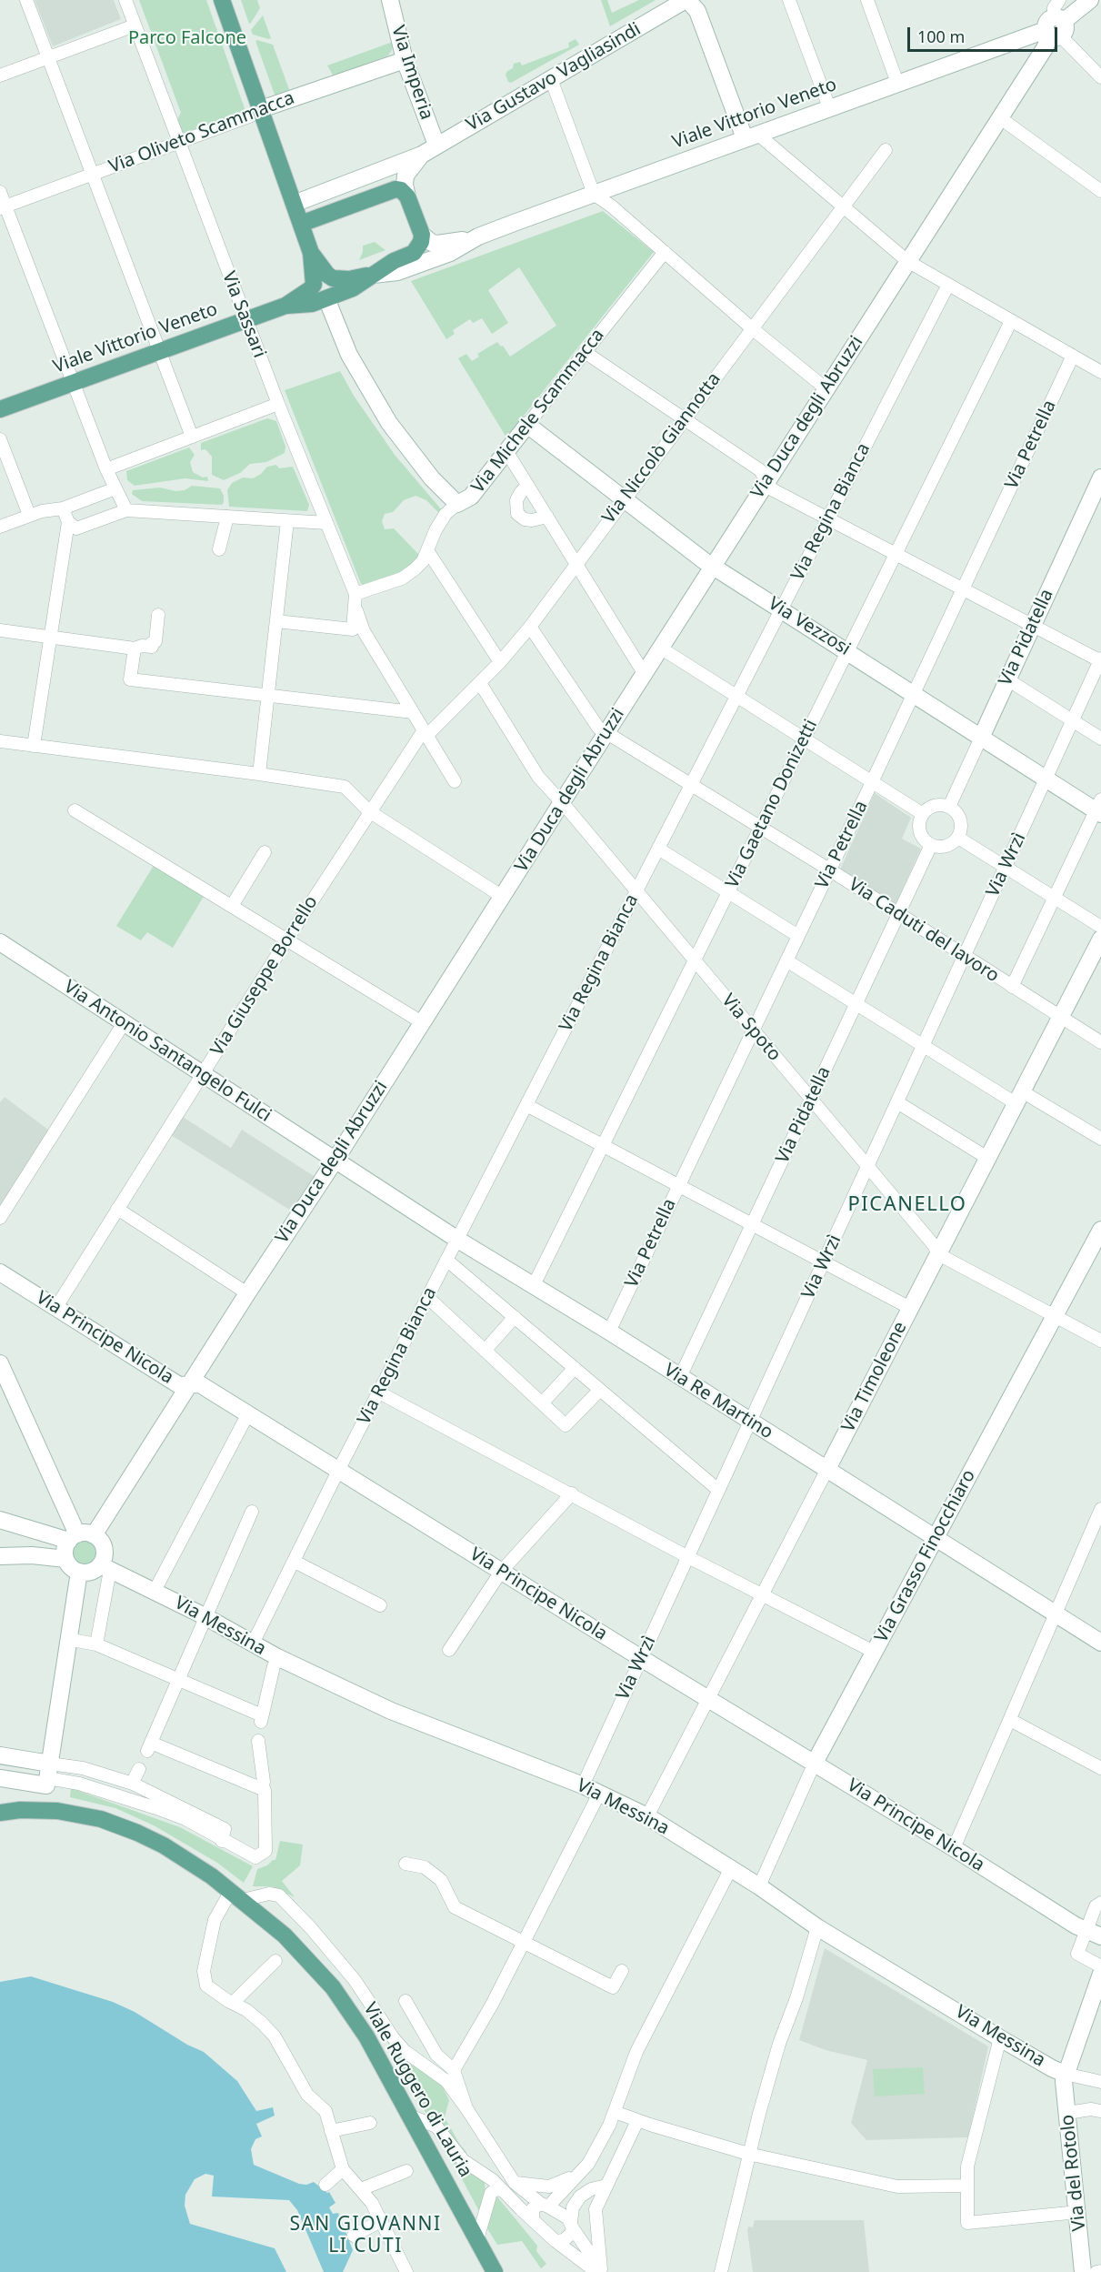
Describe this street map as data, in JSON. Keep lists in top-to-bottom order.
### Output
{
  "streets": {
    "main road": [
      "Via Imperia",
      "Via Gustavo Vagliasindi",
      "Viale Vittorio Veneto",
      "Via Oliveto Scammacca",
      "Via Michele Scammacca",
      "Via Duca degli Abruzzi",
      "Via Vezzosi",
      "Via Pidatella",
      "Via Antonio Santangelo Fulci",
      "Via Principe Nicola",
      "Via Timoleone",
      "Via Re Martino",
      "Via Grasso Finocchiaro",
      "Via Messina",
      "Viale Ruggero di Lauria",
      "Via del Rotolo"
    ],
    "street": [
      "Via Sassari",
      "Via Petrella",
      "Via Niccolò Giannotta",
      "Via Regina Bianca",
      "Via Gaetano Donizetti",
      "Via Wrzì",
      "Via Caduti del lavoro",
      "Via Giuseppe Borrello",
      "Via Spoto"
    ]
  },
  "crossings": [
    ["Via Imperia", "Via Gustavo Vagliasindi"],
    ["Via Imperia", "Via Oliveto Scammacca"],
    ["Viale Vittorio Veneto", "Via Sassari"],
    ["Viale Vittorio Veneto", "Via Duca degli Abruzzi"],
    ["Via Oliveto Scammacca", "Via Sassari"],
    ["Via Sassari", "Via Michele Scammacca"],
    ["Via Michele Scammacca", "Via Vezzosi"],
    ["Via Duca degli Abruzzi", "Via Vezzosi"],
    ["Via Duca degli Abruzzi", "Via Caduti del lavoro"],
    ["Via Duca degli Abruzzi", "Via Spoto"],
    ["Via Duca degli Abruzzi", "Via Antonio Santangelo Fulci"],
    ["Via Duca degli Abruzzi", "Via Principe Nicola"],
    ["Via Duca degli Abruzzi", "Via Re Martino"],
    ["Via Duca degli Abruzzi", "Via Messina"],
    ["Via Petrella", "Via Vezzosi"],
    ["Via Petrella", "Via Caduti del lavoro"],
    ["Via Petrella", "Via Spoto"],
    ["Via Petrella", "Via Re Martino"],
    ["Via Niccolò Giannotta", "Via Vezzosi"],
    ["Via Niccolò Giannotta", "Via Caduti del lavoro"],
    ["Via Niccolò Giannotta", "Via Giuseppe Borrello"],
    ["Via Niccolò Giannotta", "Via Spoto"],
    ["Via Regina Bianca", "Via Vezzosi"],
    ["Via Regina Bianca", "Via Caduti del lavoro"],
    ["Via Regina Bianca", "Via Spoto"],
    ["Via Regina Bianca", "Via Principe Nicola"],
    ["Via Regina Bianca", "Via Re Martino"],
    ["Via Regina Bianca", "Via Messina"],
    ["Via Vezzosi", "Via Pidatella"],
    ["Via Vezzosi", "Via Gaetano Donizetti"],
    ["Via Vezzosi", "Via Wrzì"],
    ["Via Pidatella", "Via Caduti del lavoro"],
    ["Via Pidatella", "Via Spoto"],
    ["Via Pidatella", "Via Re Martino"],
    ["Via Gaetano Donizetti", "Via Caduti del lavoro"],
    ["Via Gaetano Donizetti", "Via Spoto"],
    ["Via Gaetano Donizetti", "Via Re Martino"],
    ["Via Wrzì", "Via Caduti del lavoro"],
    ["Via Wrzì", "Via Spoto"],
    ["Via Wrzì", "Via Principe Nicola"],
    ["Via Wrzì", "Via Re Martino"],
    ["Via Wrzì", "Via Messina"],
    ["Via Caduti del lavoro", "Via Timoleone"],
    ["Via Giuseppe Borrello", "Via Antonio Santangelo Fulci"],
    ["Via Giuseppe Borrello", "Via Principe Nicola"],
    ["Via Spoto", "Via Timoleone"],
    ["Via Antonio Santangelo Fulci", "Via Re Martino"],
    ["Via Principe Nicola", "Via Timoleone"],
    ["Via Principe Nicola", "Via Grasso Finocchiaro"],
    ["Via Timoleone", "Via Re Martino"],
    ["Via Timoleone", "Via Messina"],
    ["Via Re Martino", "Via Grasso Finocchiaro"],
    ["Via Grasso Finocchiaro", "Via Messina"],
    ["Via Messina", "Via del Rotolo"]
  ],
  "districts": ["PICANELLO", "SAN GIOVANNI LI CUTI"],
  "parks": ["Parco Falcone"],
  "scale_bar": "100 m"
}
